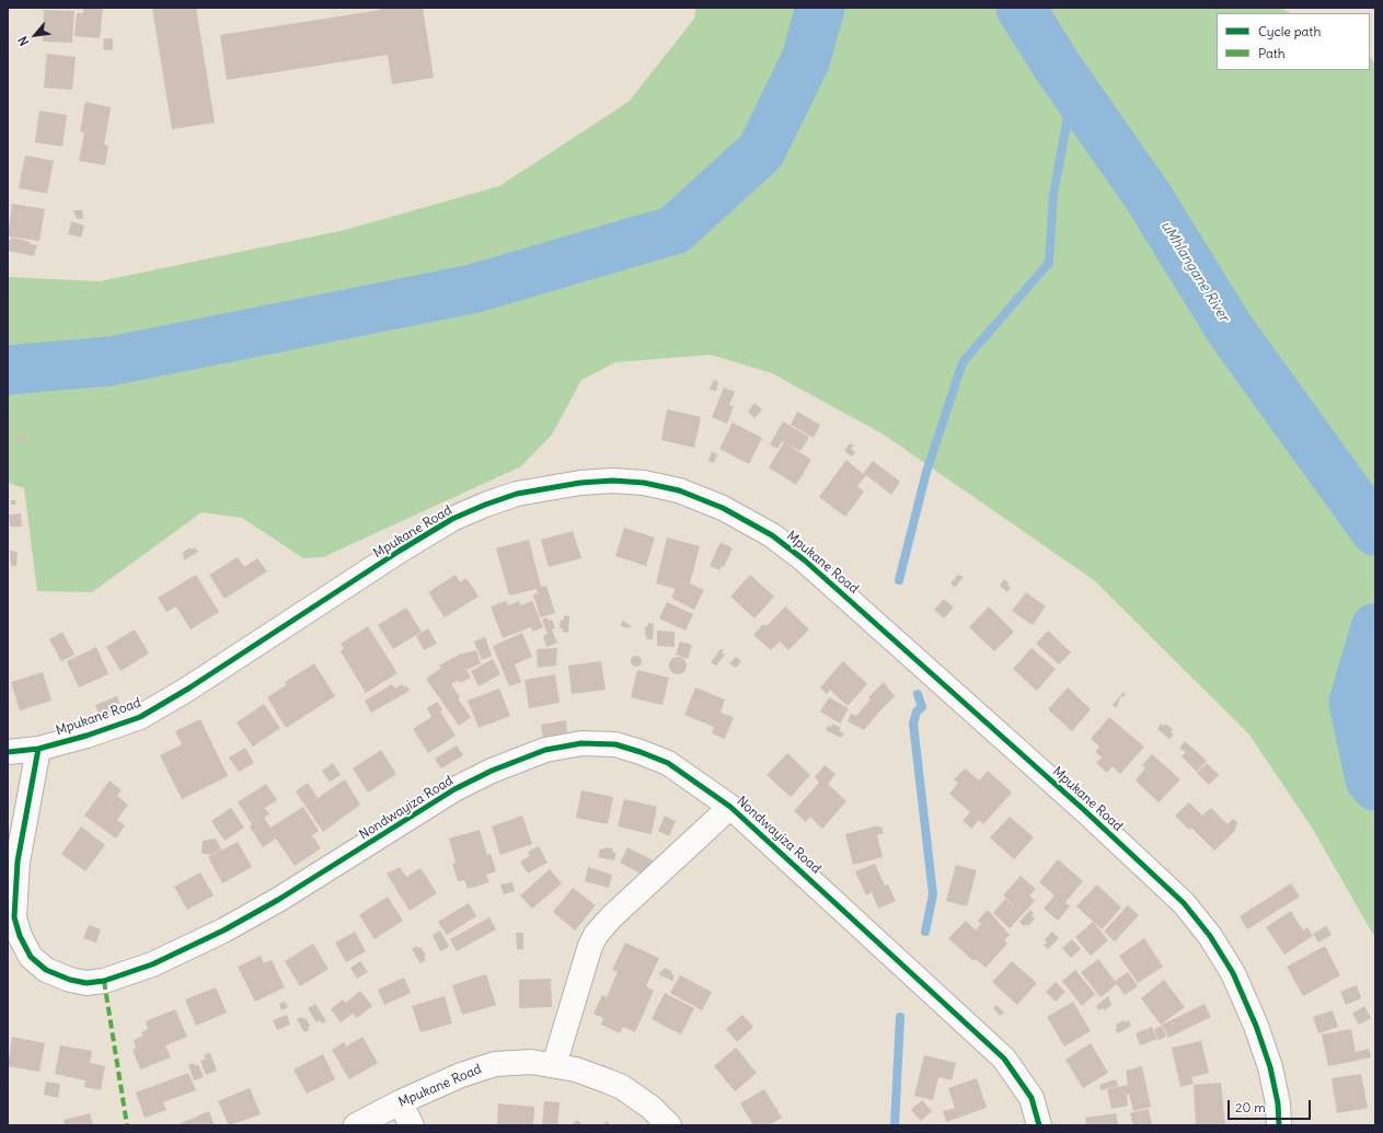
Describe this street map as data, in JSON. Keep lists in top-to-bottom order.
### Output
{
  "streets": {
    "street": ["Mpukane Road", "Nondwayiza Road"]
  },
  "crossings": [
    ["Mpukane Road", "Nondwayiza Road"]
  ],
  "water": ["uMhlangane River"],
  "legend": ["Cycle path", "Path"],
  "scale_bar": "20 m",
  "north": "bottom left"
}
